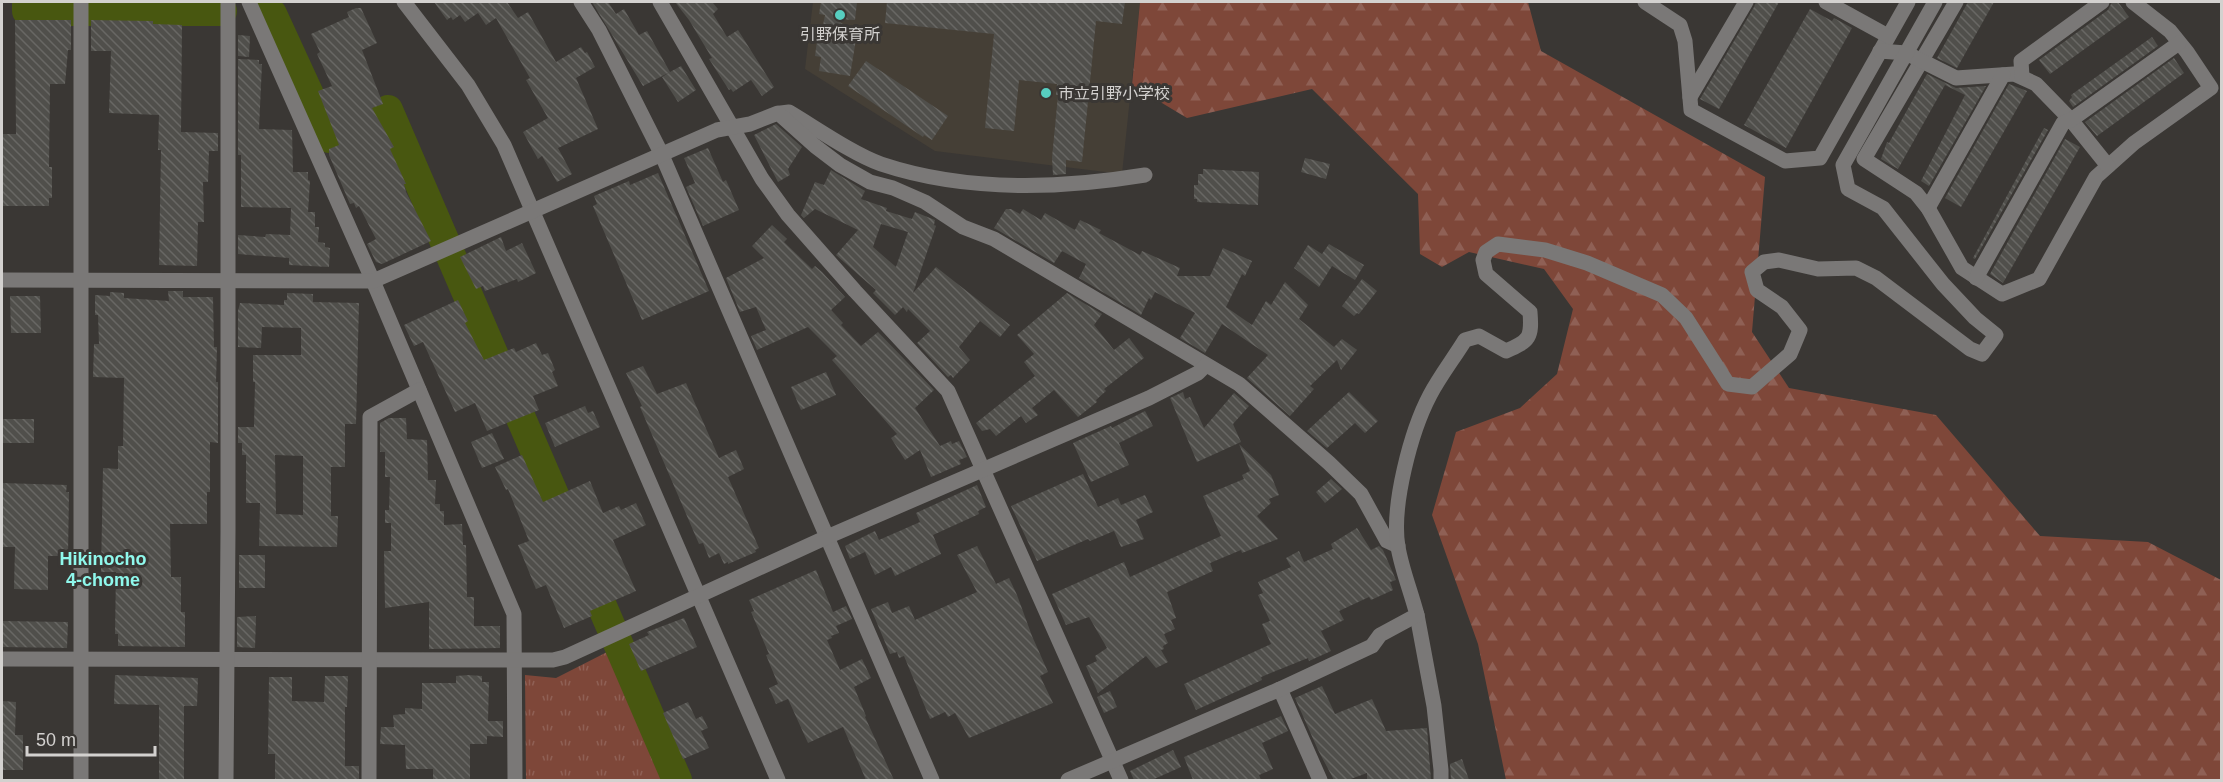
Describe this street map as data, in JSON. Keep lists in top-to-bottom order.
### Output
{
  "districts": ["Hikinocho 4-chome"],
  "places": ["引野保育所", "市立引野小学校"],
  "scale_bar": "50 m"
}
